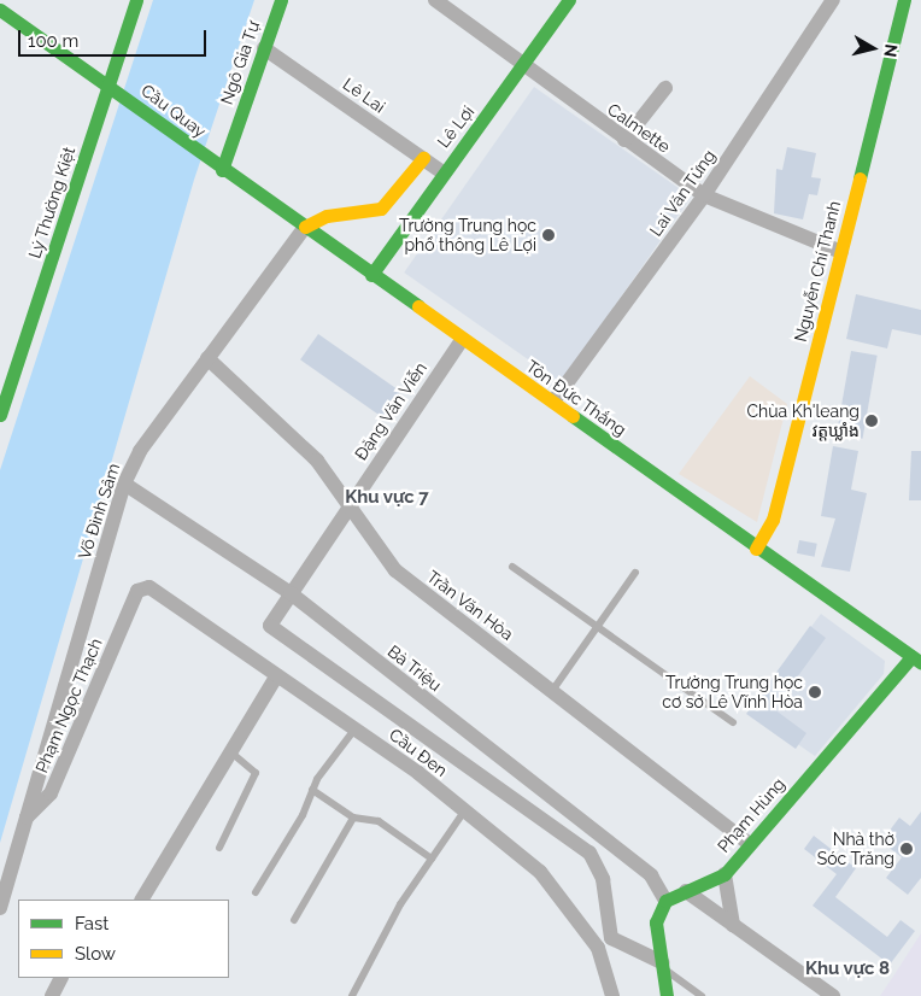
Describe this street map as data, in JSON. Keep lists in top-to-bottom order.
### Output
{
  "streets": {
    "main road": [
      "Ngô Gia Tự",
      "Cầu Quay",
      "Lê Lợi",
      "Lý Thường Kiệt",
      "Nguyễn Chí Thanh",
      "Tôn Đức Thắng",
      "Phạm Hùng"
    ],
    "street": [
      "Lê Lai",
      "Calmette",
      "Lai Văn Tửng",
      "Đặng Văn Viễn",
      "Võ Đình Sâm",
      "Trần Văn Hòa",
      "Bà Triệu",
      "Phạm Ngọc Thạch",
      "Cầu Đen"
    ]
  },
  "crossings": [
    ["Ngô Gia Tự", "Lê Lai"],
    ["Ngô Gia Tự", "Cầu Quay"],
    ["Ngô Gia Tự", "Tôn Đức Thắng"],
    ["Lê Lai", "Lê Lợi"],
    ["Cầu Quay", "Lý Thường Kiệt"],
    ["Cầu Quay", "Tôn Đức Thắng"],
    ["Lê Lợi", "Calmette"],
    ["Lê Lợi", "Tôn Đức Thắng"],
    ["Calmette", "Lai Văn Tửng"],
    ["Calmette", "Nguyễn Chí Thanh"],
    ["Lai Văn Tửng", "Tôn Đức Thắng"],
    ["Nguyễn Chí Thanh", "Tôn Đức Thắng"],
    ["Tôn Đức Thắng", "Đặng Văn Viễn"],
    ["Tôn Đức Thắng", "Võ Đình Sâm"],
    ["Tôn Đức Thắng", "Phạm Hùng"],
    ["Đặng Văn Viễn", "Trần Văn Hòa"],
    ["Đặng Văn Viễn", "Bà Triệu"],
    ["Võ Đình Sâm", "Trần Văn Hòa"],
    ["Võ Đình Sâm", "Bà Triệu"],
    ["Võ Đình Sâm", "Phạm Ngọc Thạch"],
    ["Trần Văn Hòa", "Phạm Hùng"],
    ["Bà Triệu", "Phạm Hùng"],
    ["Phạm Ngọc Thạch", "Cầu Đen"]
  ],
  "districts": ["Khu vực 7", "Khu vực 8"],
  "places": [
    "Trường Trung học phổ thông Lê Lợi",
    "Chùa Kh'leang វត្តឃ្លាំង",
    "Trường Trung học cơ sở Lê Vĩnh Hòa",
    "Nhà thờ Sóc Trăng"
  ],
  "legend": ["Fast", "Slow"],
  "scale_bar": "100 m",
  "north": "right"
}
